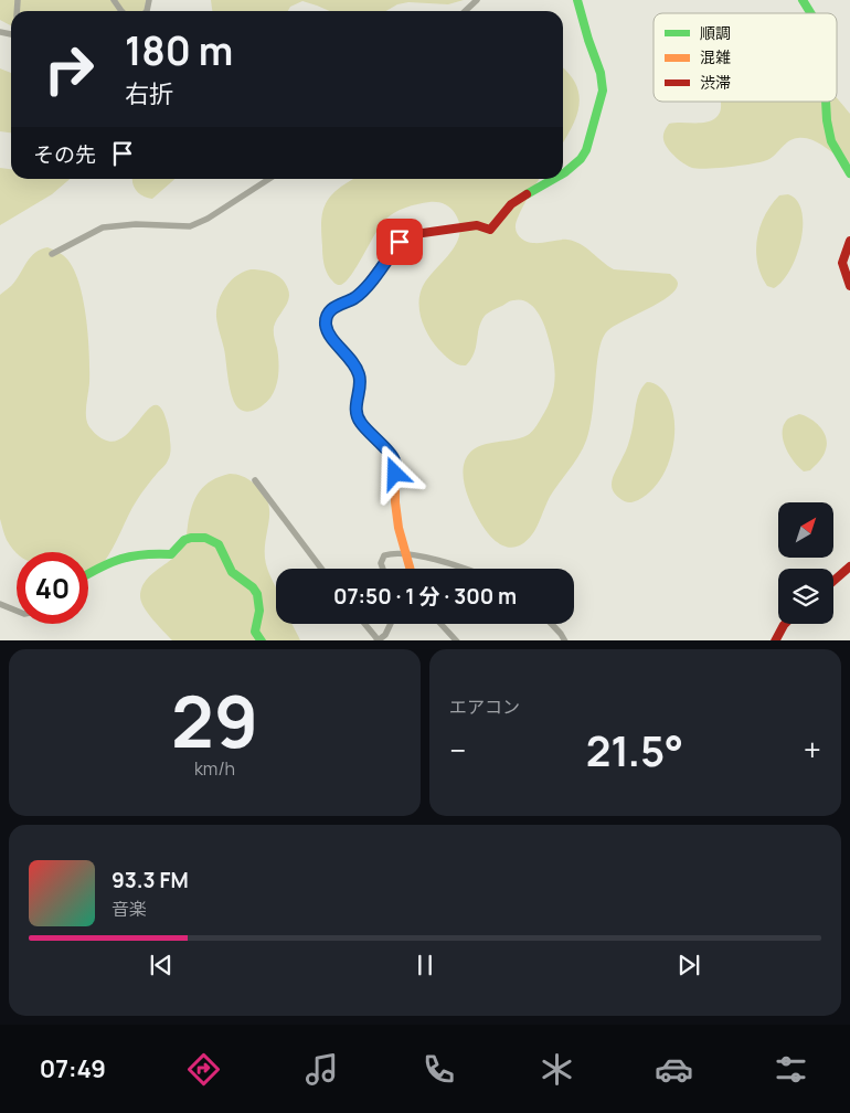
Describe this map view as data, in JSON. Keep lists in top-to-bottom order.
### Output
{
  "legend": ["順調", "混雑", "渋滞"],
  "north": "top right",
  "page": {
    "turn": ["180 m", "右折"],
    "then": "その先",
    "limit": "40",
    "trip": "07:50 · 1 分 · 300 m",
    "tile": [
      ["29", "km/h"],
      "エアコン"
    ],
    "heat": ["−", "21.5°", "+"],
    "song": ["93.3 FM", "音楽"],
    "tabs": "07:49"
  }
}
